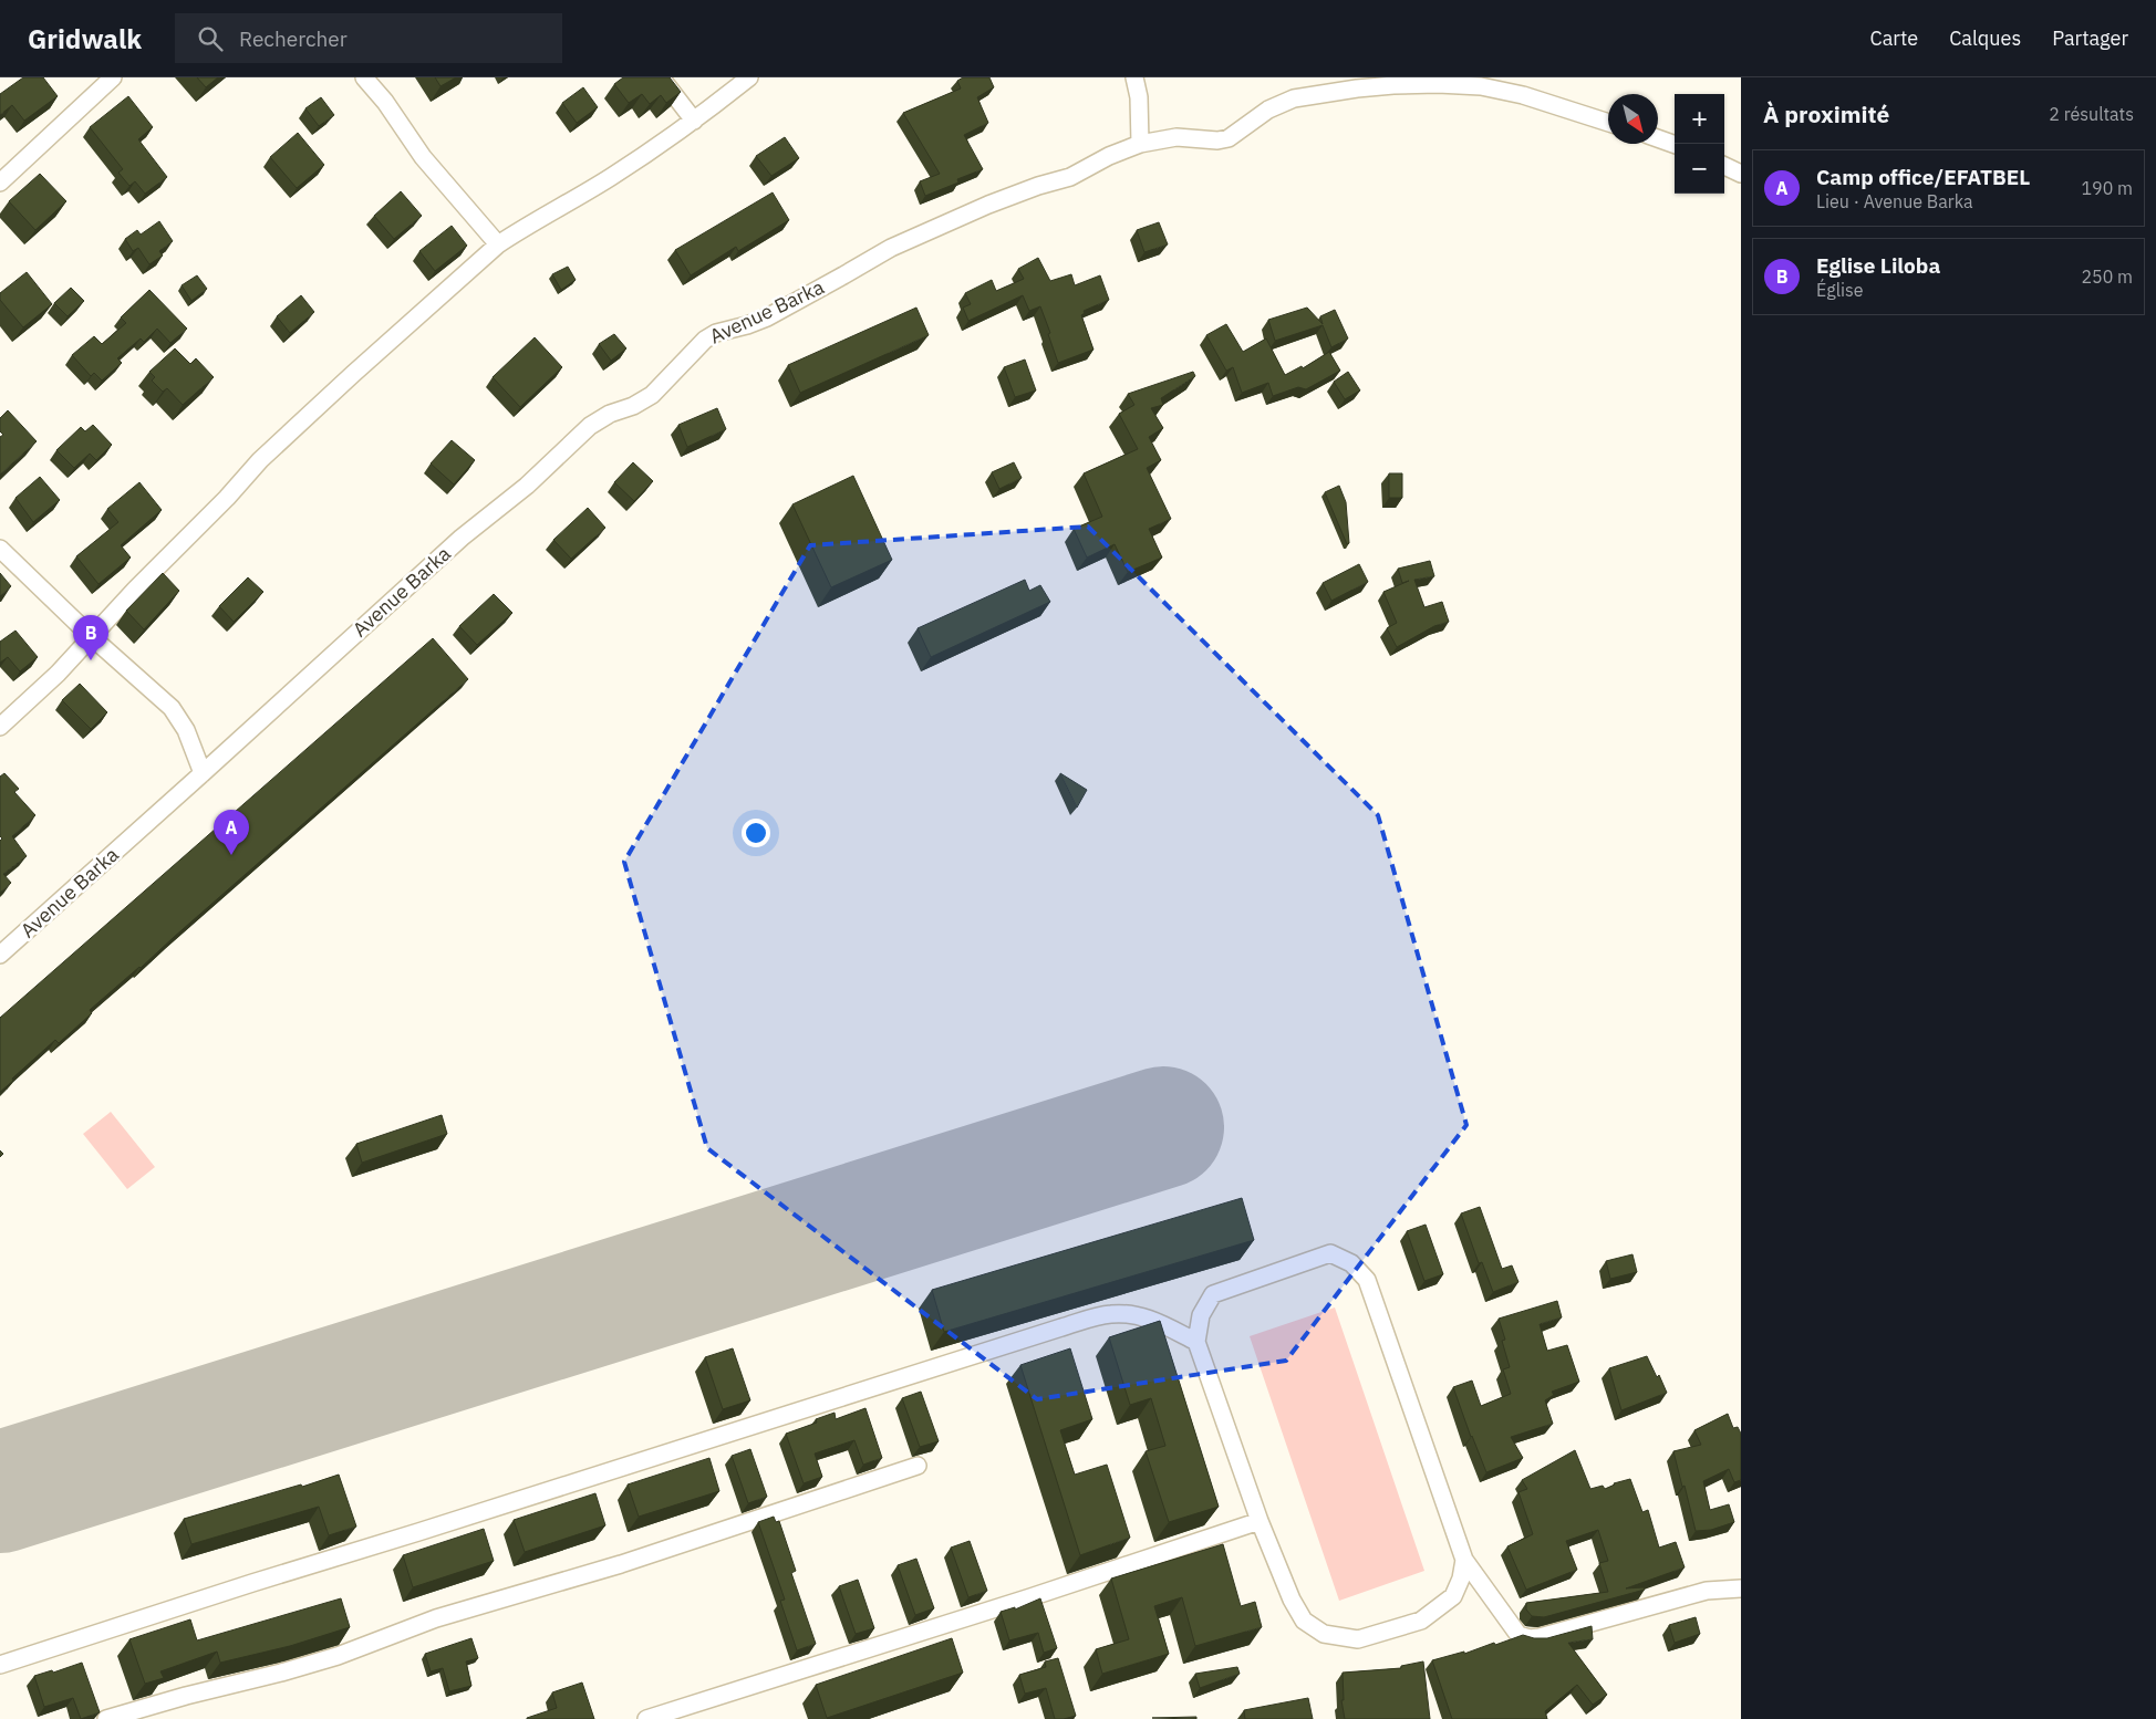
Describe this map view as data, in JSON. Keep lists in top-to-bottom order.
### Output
{
  "streets": {
    "street": ["Avenue Barka"]
  },
  "north": "bottom right",
  "page": {
    "header": "Gridwalk",
    "search": "Rechercher",
    "nav": ["Carte", "Calques", "Partager"],
    "heading": ["À proximité", "2 résultats"],
    "map_buttons": ["+", "−"],
    "list": [
      {
        "mark": "A",
        "name": "Camp office/EFATBEL",
        "note": "Lieu · Avenue Barka",
        "value": "190 m"
      },
      {
        "mark": "B",
        "name": "Eglise Liloba",
        "note": "Église",
        "value": "250 m"
      }
    ],
    "pins": ["B", "A"]
  }
}
